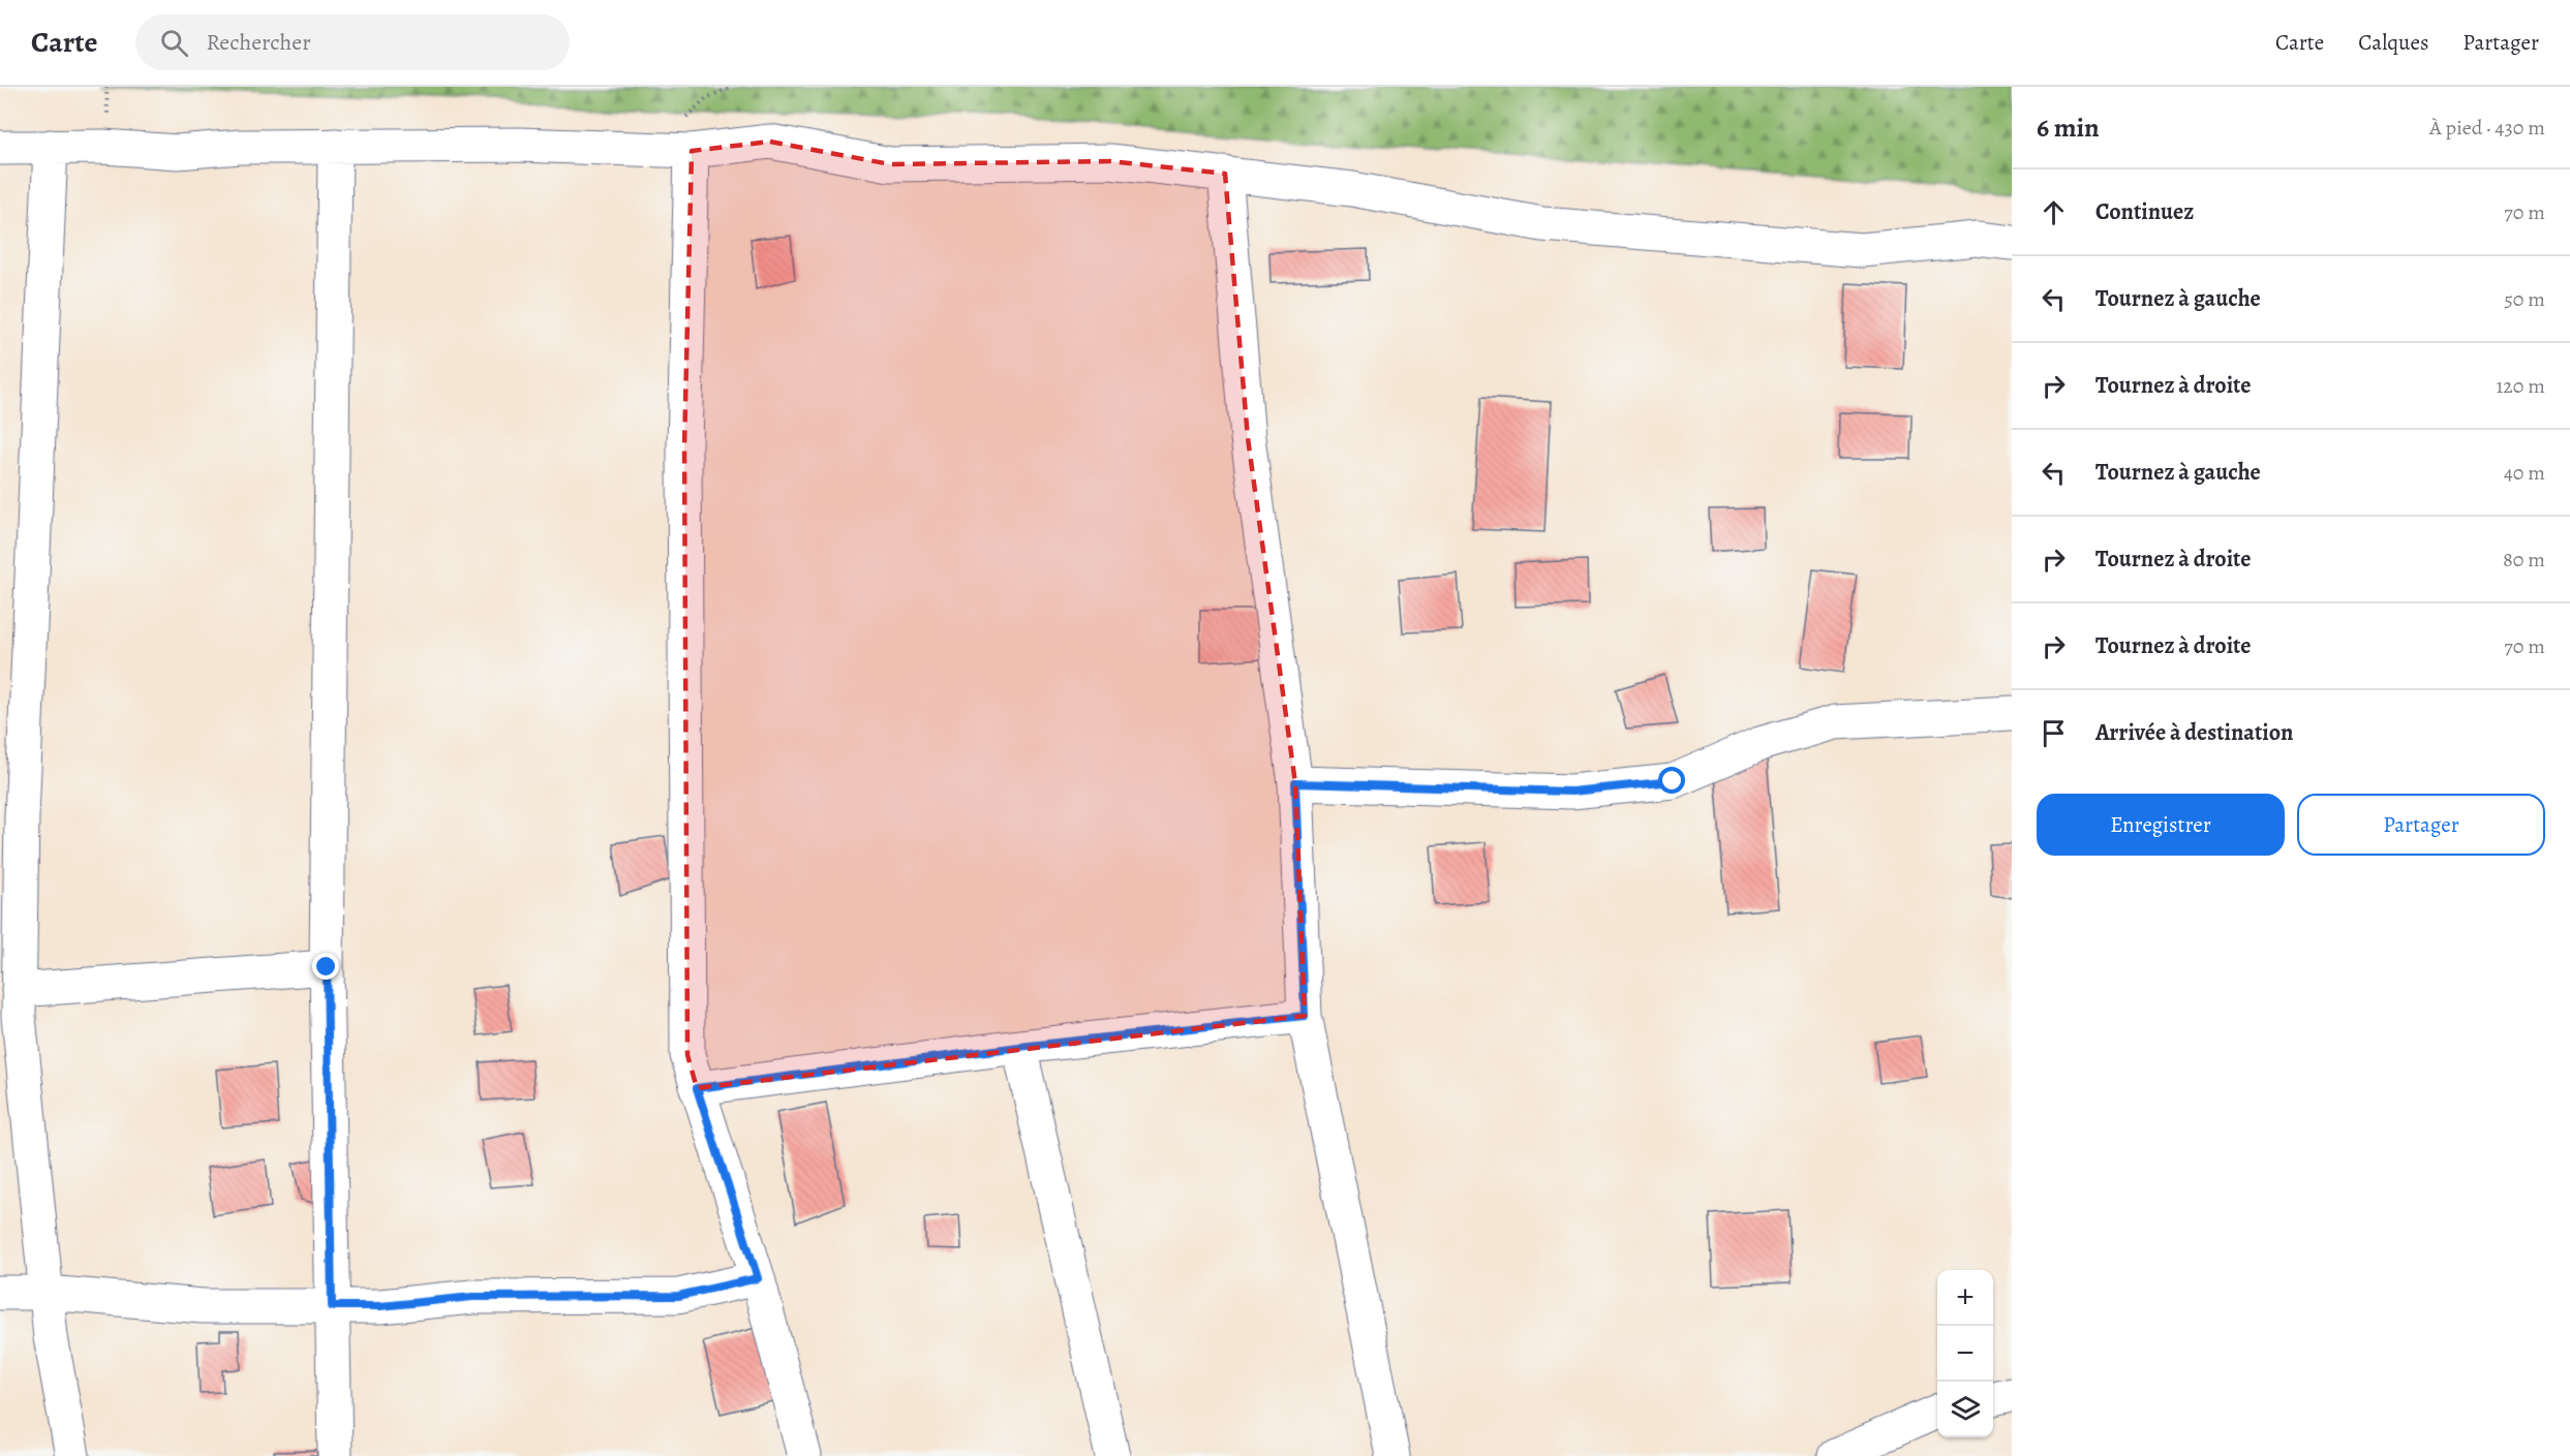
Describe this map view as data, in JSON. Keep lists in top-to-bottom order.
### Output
{
  "page": {
    "header": "Carte",
    "search": "Rechercher",
    "nav": ["Carte", "Calques", "Partager"],
    "heading": ["6 min", "À pied · 430 m"],
    "list": [
      ["Continuez", "70 m"],
      ["Tournez à gauche", "50 m"],
      ["Tournez à droite", "120 m"],
      ["Tournez à gauche", "40 m"],
      ["Tournez à droite", "80 m"],
      ["Tournez à droite", "70 m"],
      "Arrivée à destination"
    ],
    "buttons": ["Enregistrer", "Partager"],
    "map_buttons": ["+", "−"]
  }
}
